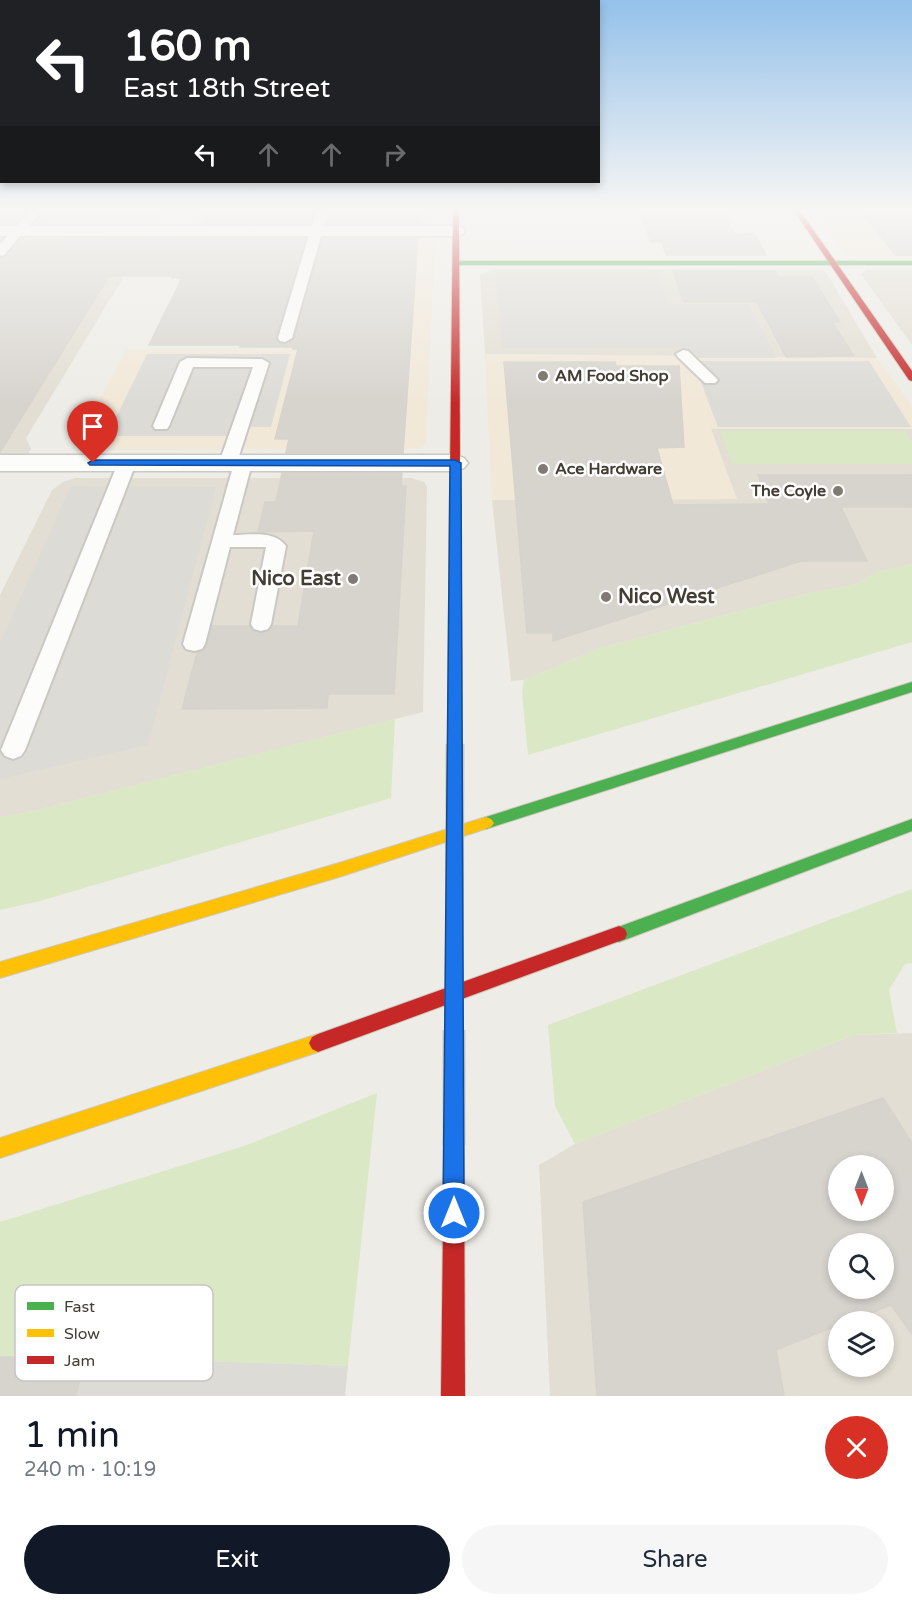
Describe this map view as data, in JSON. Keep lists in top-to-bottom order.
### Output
{
  "places": [
    "AM Food Shop",
    "Ace Hardware",
    "The Coyle",
    "Nico East",
    "Nico West"
  ],
  "legend": ["Fast", "Slow", "Jam"],
  "north": "bottom",
  "page": {
    "turn": ["160 m", "East 18th Street"],
    "heading": ["1 min", "240 m · 10:19"],
    "buttons": ["Exit", "Share"]
  }
}
